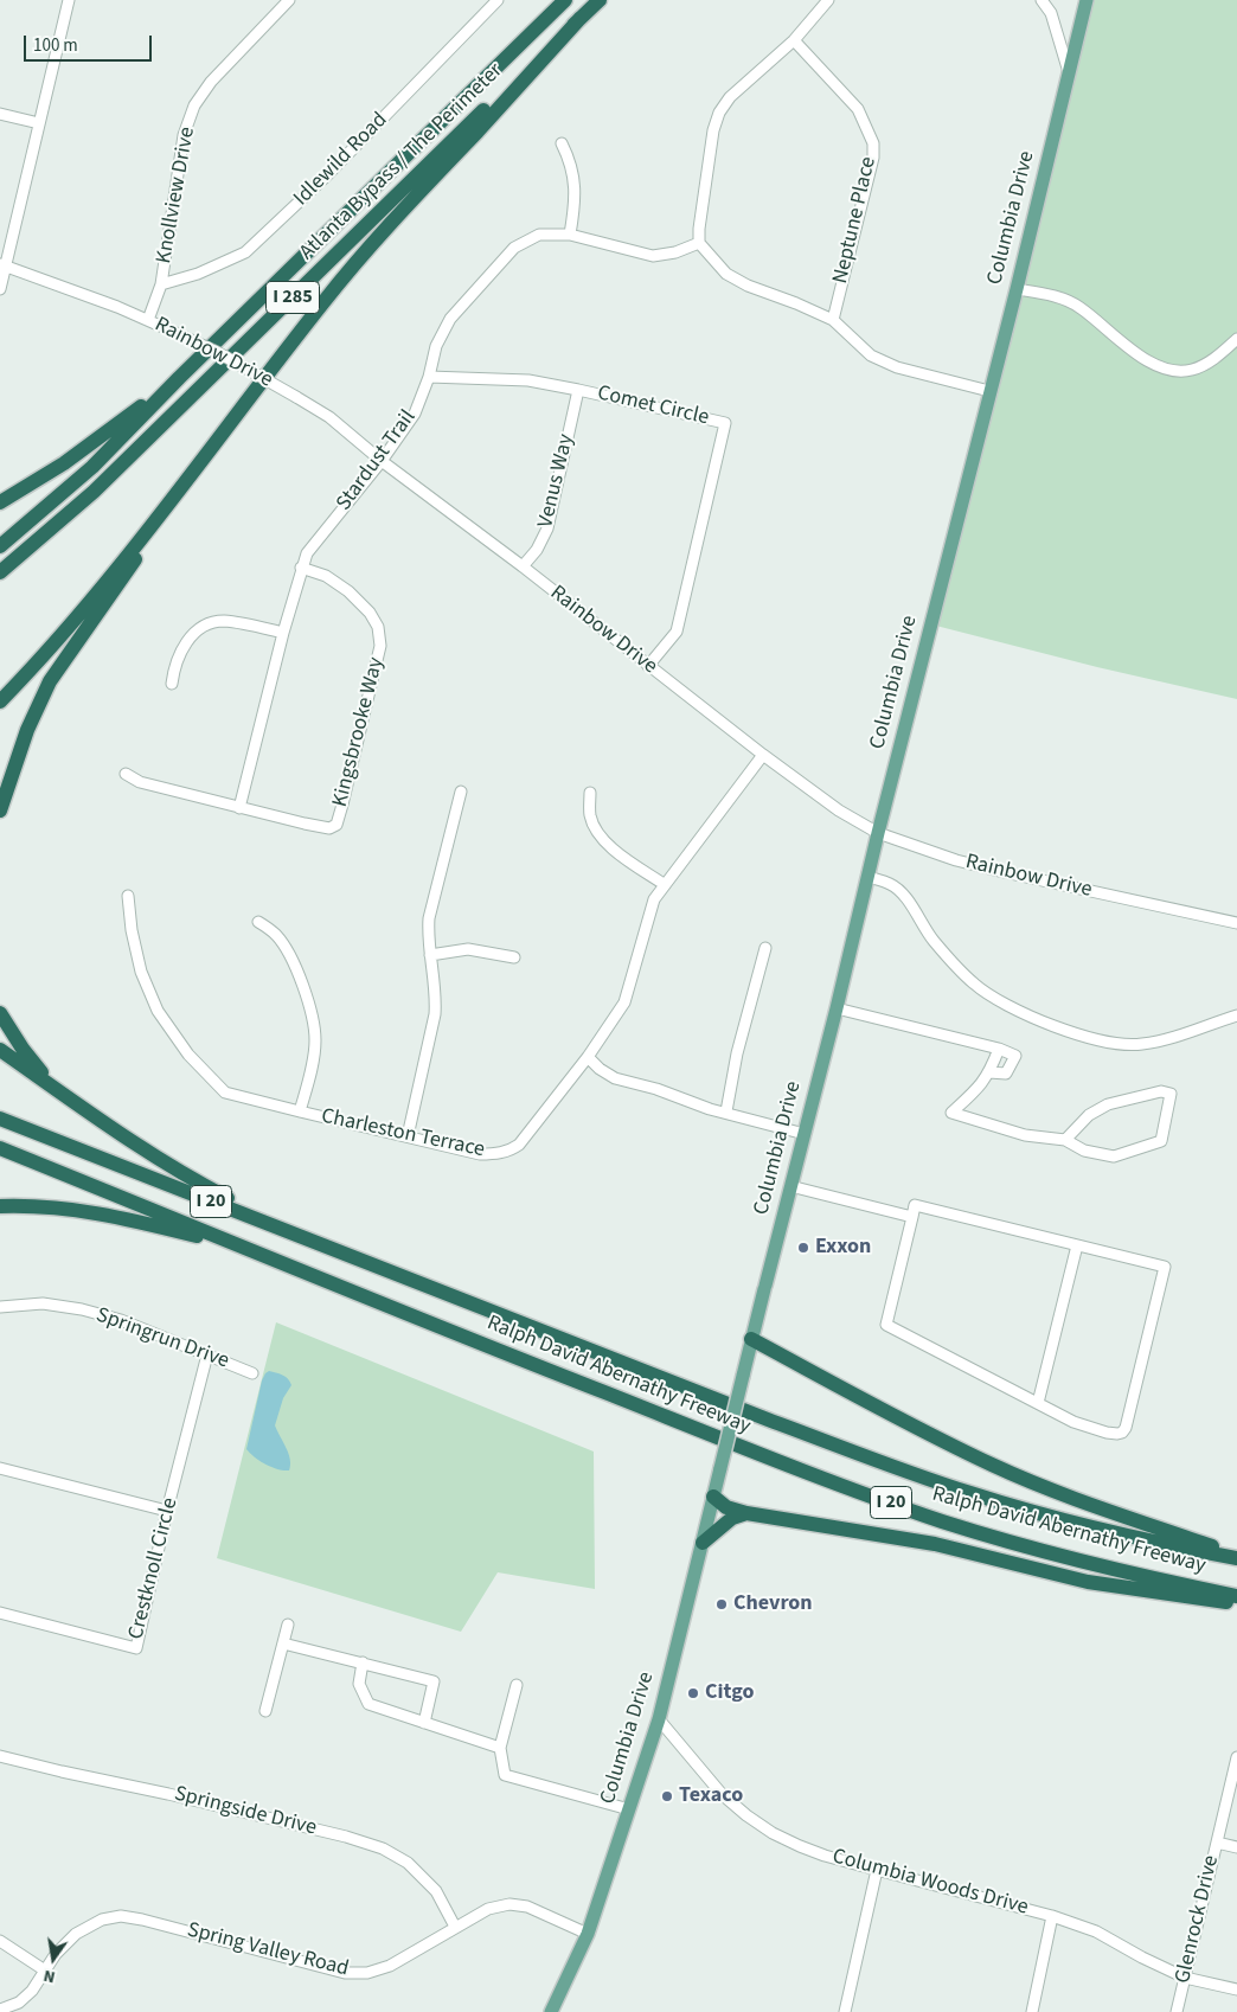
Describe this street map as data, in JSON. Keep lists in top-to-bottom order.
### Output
{
  "streets": {
    "highway": [
      "Atlanta Bypass / The Perimeter",
      "I 285",
      "I 20",
      "Ralph David Abernathy Freeway"
    ],
    "main road": ["Columbia Drive"],
    "street": [
      "Idlewild Road",
      "Knollview Drive",
      "Neptune Place",
      "Rainbow Drive",
      "Comet Circle",
      "Stardust Trail",
      "Venus Way",
      "Kingsbrooke Way",
      "Charleston Terrace",
      "Springrun Drive",
      "Crestknoll Circle",
      "Springside Drive",
      "Columbia Woods Drive",
      "Glenrock Drive",
      "Spring Valley Road"
    ]
  },
  "crossings": [
    ["Idlewild Road", "Knollview Drive"],
    ["Knollview Drive", "Rainbow Drive"],
    ["Columbia Drive", "Rainbow Drive"],
    ["Columbia Drive", "Columbia Woods Drive"],
    ["Columbia Drive", "Spring Valley Road"],
    ["Rainbow Drive", "Comet Circle"],
    ["Rainbow Drive", "Stardust Trail"],
    ["Rainbow Drive", "Venus Way"],
    ["Rainbow Drive", "Charleston Terrace"],
    ["Comet Circle", "Stardust Trail"],
    ["Comet Circle", "Venus Way"],
    ["Stardust Trail", "Kingsbrooke Way"],
    ["Springrun Drive", "Crestknoll Circle"],
    ["Springside Drive", "Spring Valley Road"],
    ["Columbia Woods Drive", "Glenrock Drive"]
  ],
  "places": [
    "Exxon",
    "Chevron",
    "Citgo",
    "Texaco"
  ],
  "scale_bar": "100 m",
  "north": "bottom"
}
